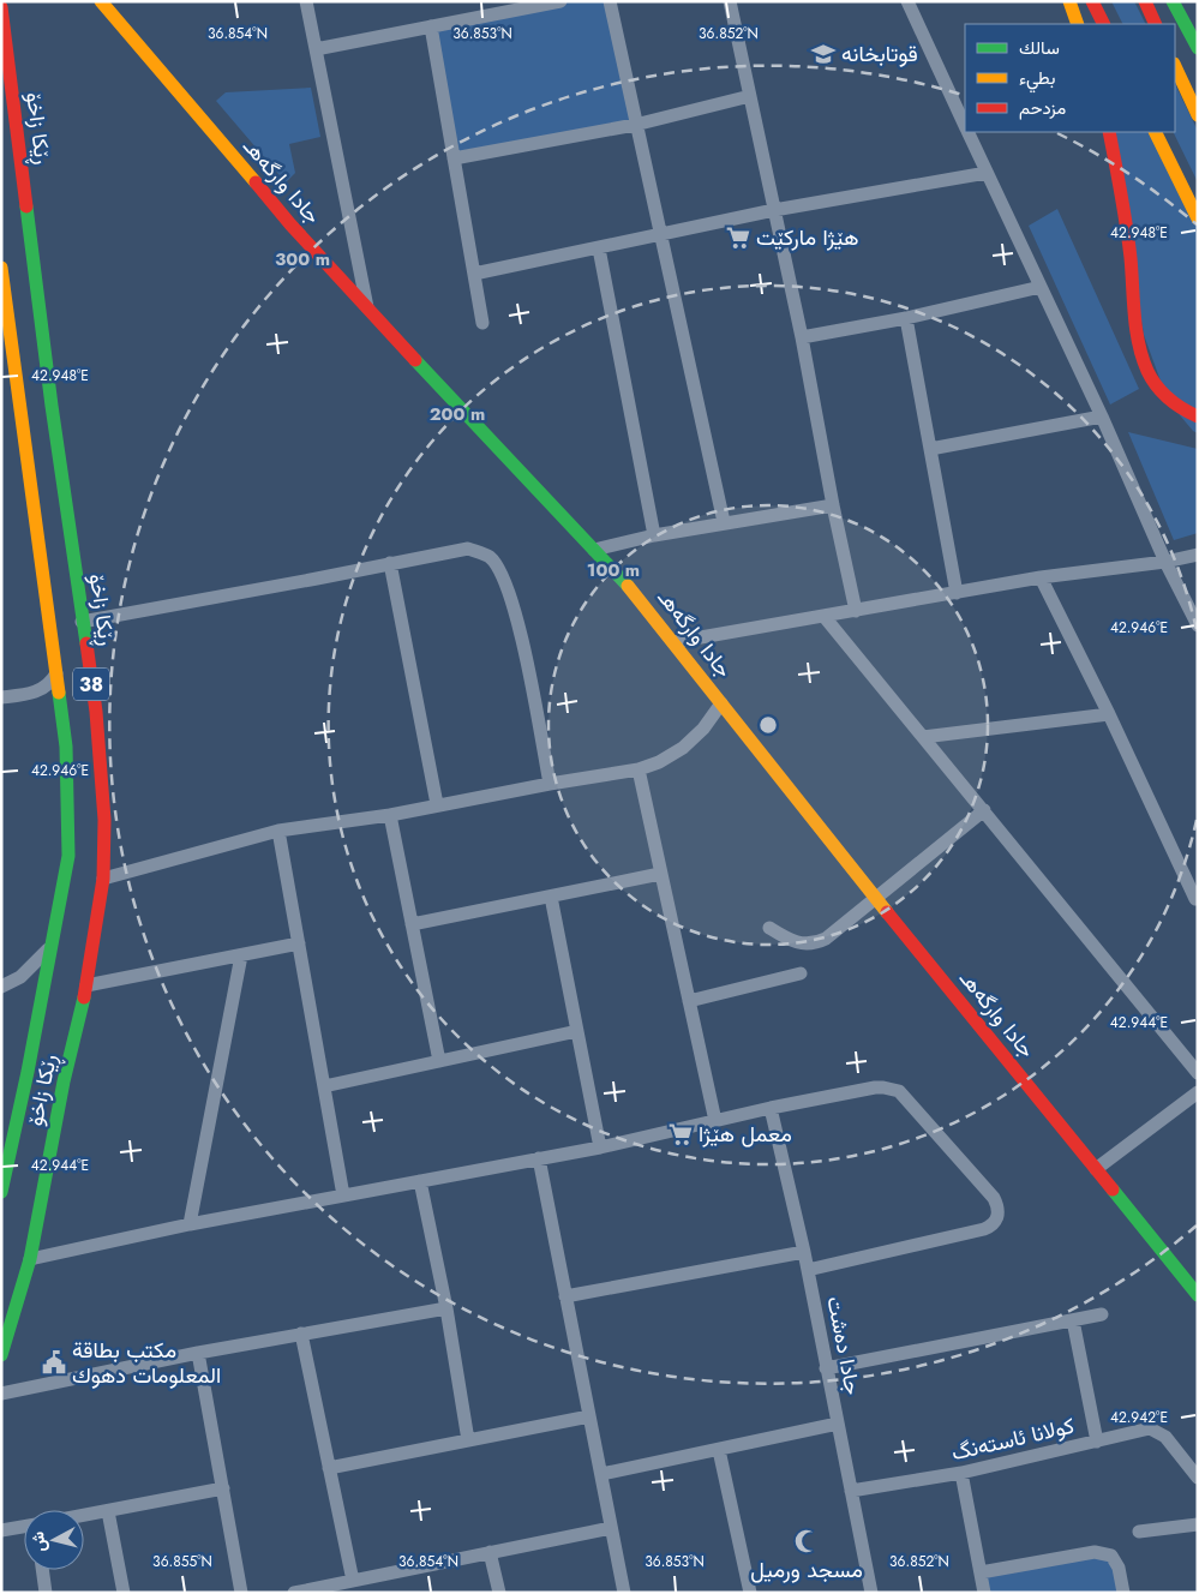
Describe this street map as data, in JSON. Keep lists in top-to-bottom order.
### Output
{
  "streets": {
    "main road": ["ڕێکا زاخۆ", "جادا وارگه‌هـ", "38"],
    "street": ["جادا دەشت", "کولانا ئاستەنگ"]
  },
  "crossings": [
    ["جادا دەشت", "کولانا ئاستەنگ"]
  ],
  "places": {
    "school or university": ["قوتابخانه"],
    "supermarket": ["هێژا ماركێت", "معمل ھێژا"],
    "public building": ["مكتب بطاقة المعلومات دهوك"],
    "mosque": ["مسجد ورميل"]
  },
  "legend": ["سالك", "بطيء", "مزدحم"],
  "north": "left",
  "coordinates": [
    "36.854°N",
    "36.853°N",
    "36.852°N",
    "42.948°E",
    "42.946°E",
    "42.944°E",
    "42.942°E",
    "36.855°N"
  ],
  "rings": ["300 m", "200 m", "100 m"]
}
